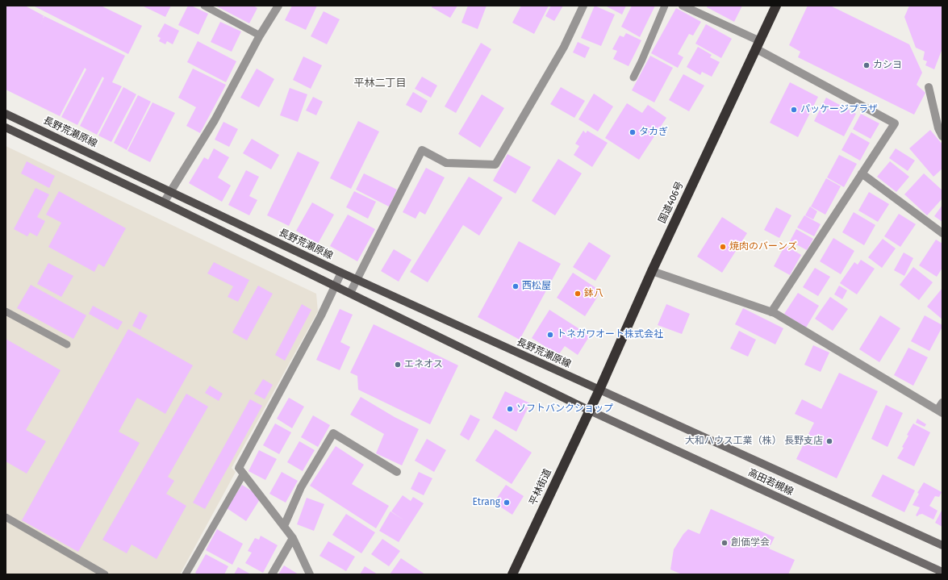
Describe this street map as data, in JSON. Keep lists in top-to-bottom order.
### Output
{
  "streets": {
    "highway": ["国道406号", "平林街道"],
    "main road": ["長野荒瀬原線"],
    "street": ["高田若槻線"]
  },
  "crossings": [
    ["長野荒瀬原線", "国道406号"],
    ["長野荒瀬原線", "高田若槻線"],
    ["国道406号", "高田若槻線"],
    ["国道406号", "平林街道"],
    ["高田若槻線", "平林街道"]
  ],
  "districts": ["平林二丁目"],
  "places": [
    "カシヨ",
    "パッケージプラザ",
    "タカぎ",
    "焼肉のバーンズ",
    "西松屋",
    "鉢八",
    "トネガワオート株式会社",
    "エネオス",
    "ソフトバンクショップ",
    "大和ハウス工業（株） 長野支店",
    "Etrang",
    "創価学会"
  ]
}
